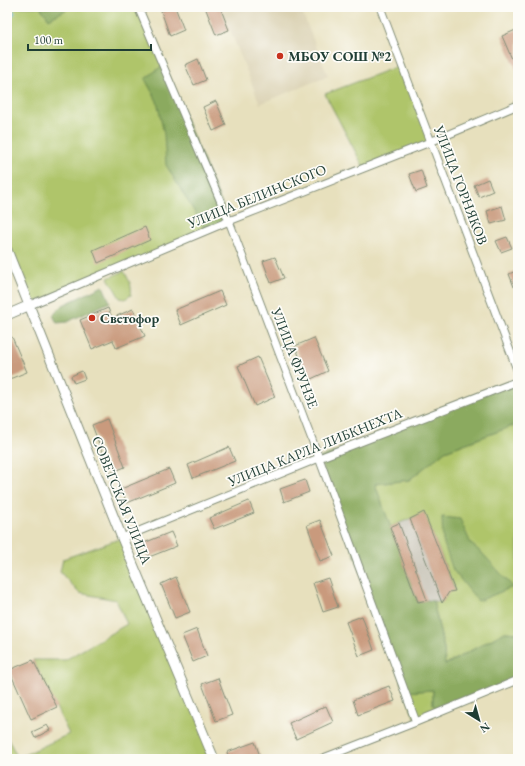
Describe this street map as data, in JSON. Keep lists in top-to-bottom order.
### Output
{
  "streets": {
    "street": [
      "УЛИЦА ГОРНЯКОВ",
      "УЛИЦА БЕЛИНСКОГО",
      "УЛИЦА ФРУНЗЕ",
      "УЛИЦА КАРЛА ЛИБКНЕХТА",
      "СОВЕТСКАЯ УЛИЦА"
    ]
  },
  "crossings": [
    ["УЛИЦА ГОРНЯКОВ", "УЛИЦА БЕЛИНСКОГО"],
    ["УЛИЦА БЕЛИНСКОГО", "УЛИЦА ФРУНЗЕ"],
    ["УЛИЦА БЕЛИНСКОГО", "СОВЕТСКАЯ УЛИЦА"],
    ["УЛИЦА ФРУНЗЕ", "УЛИЦА КАРЛА ЛИБКНЕХТА"],
    ["УЛИЦА КАРЛА ЛИБКНЕХТА", "СОВЕТСКАЯ УЛИЦА"]
  ],
  "places": ["МБОУ СОШ №2", "Светофор"],
  "scale_bar": "100 m",
  "north": "bottom right"
}
